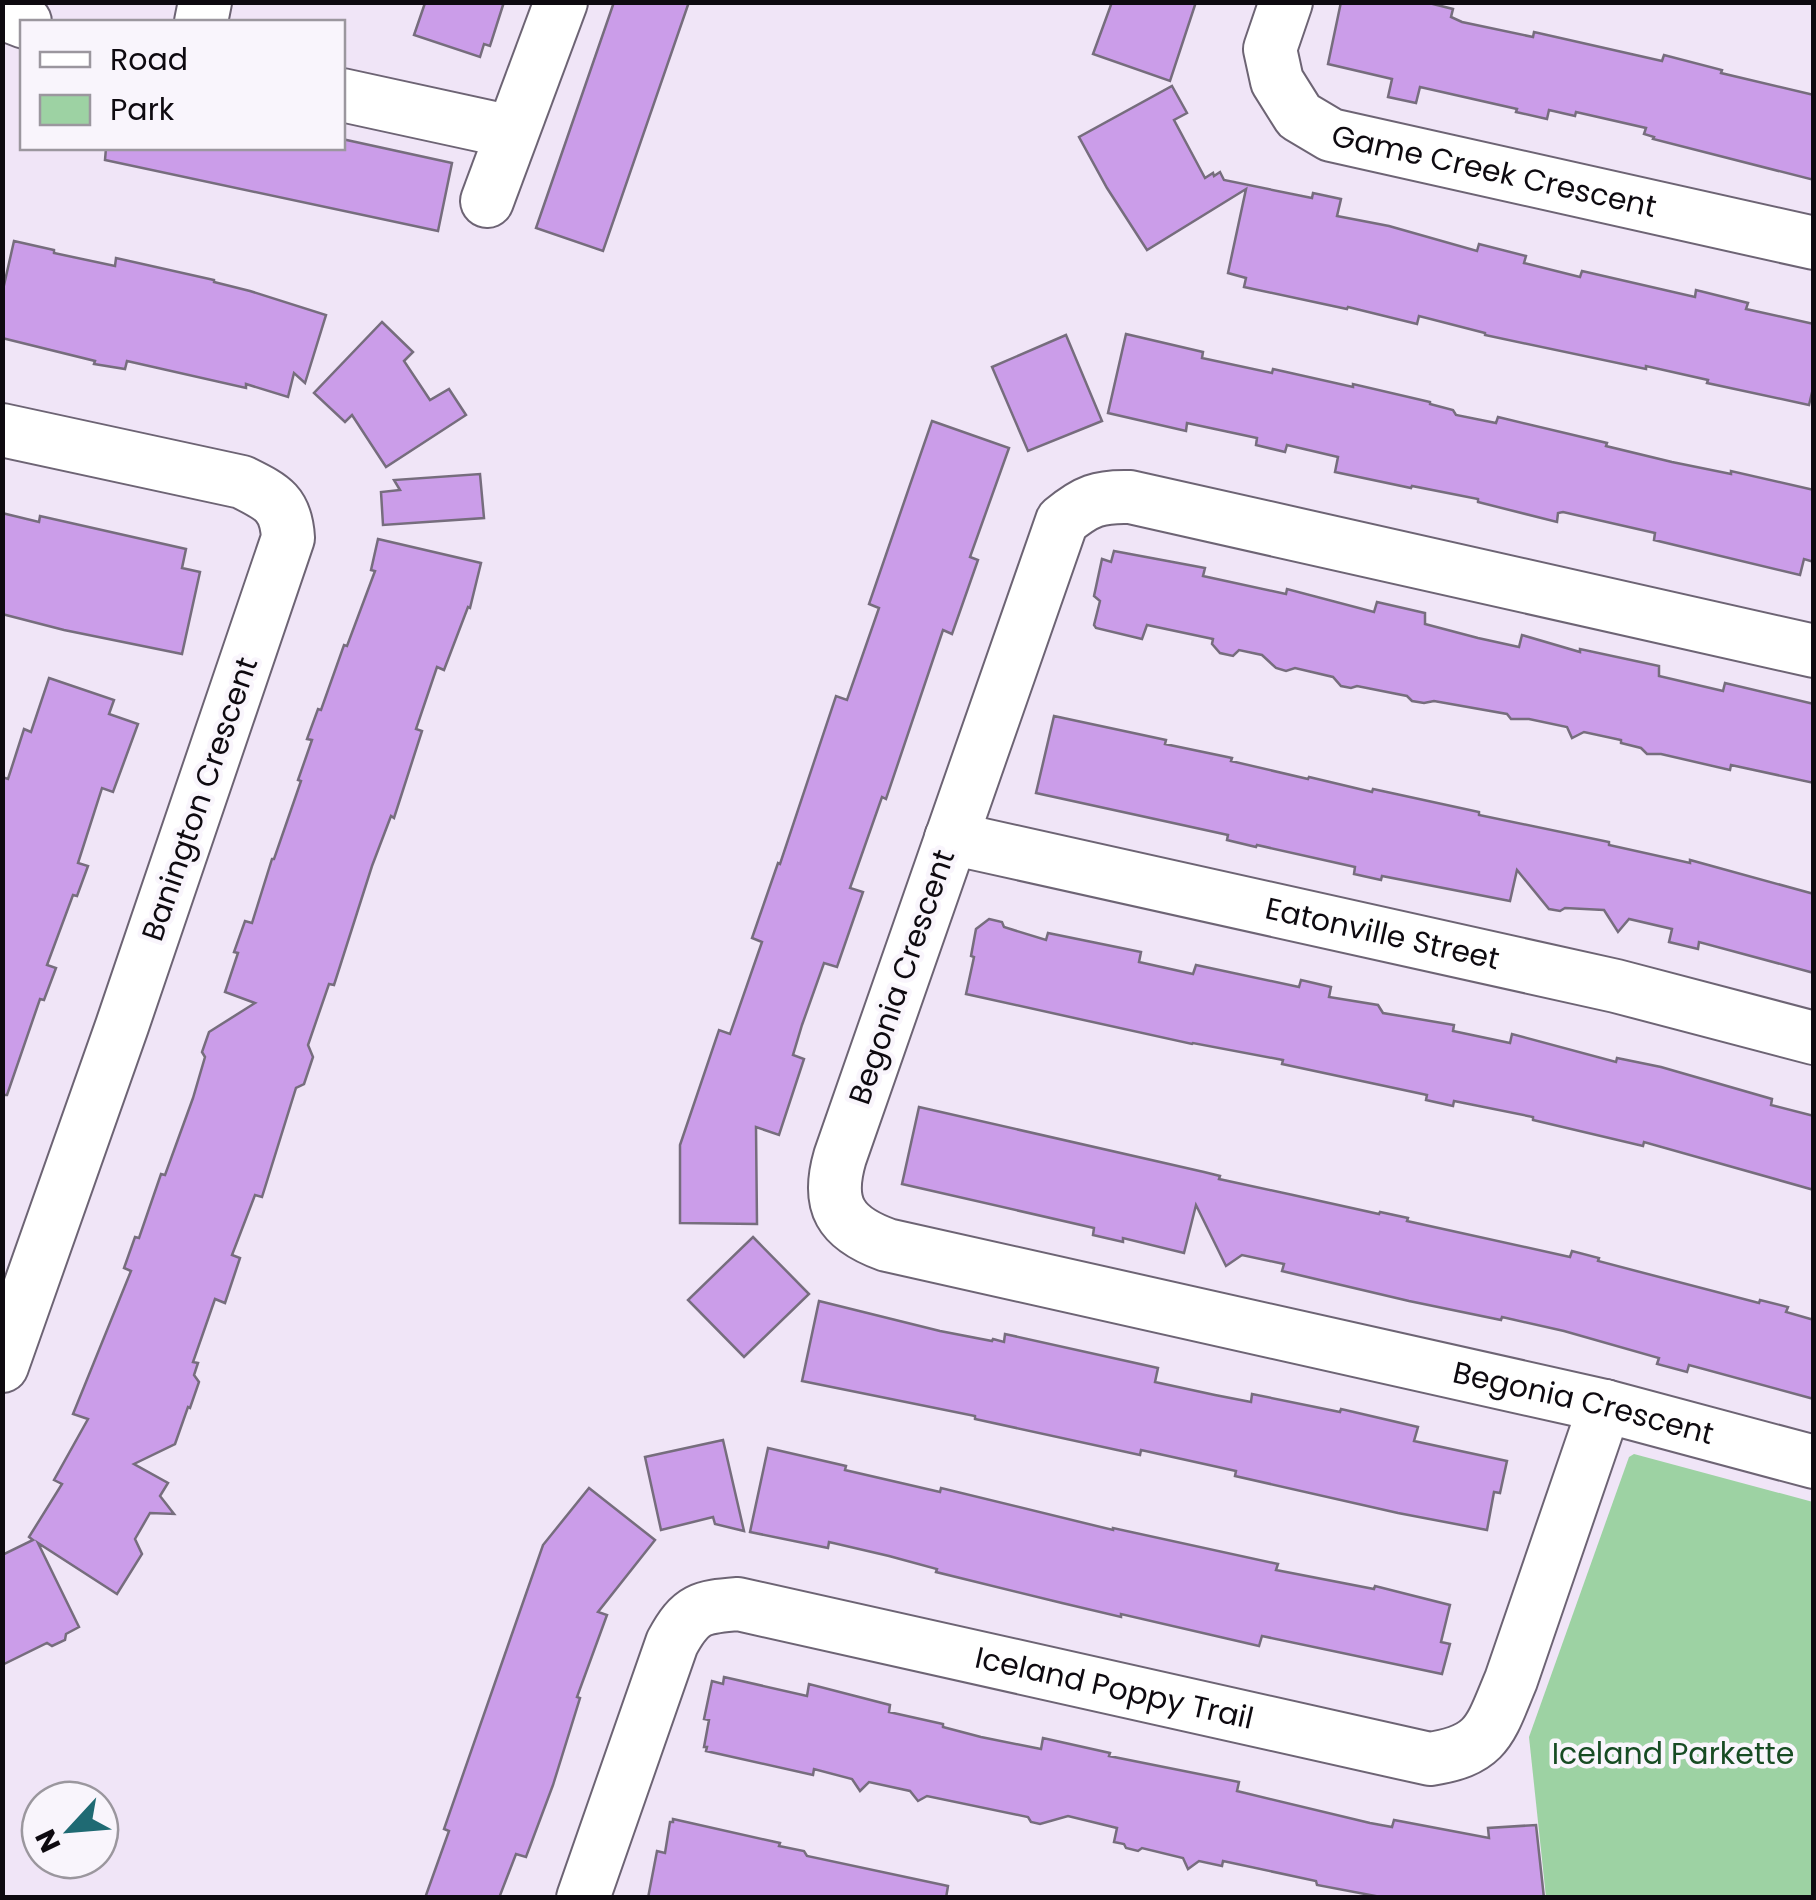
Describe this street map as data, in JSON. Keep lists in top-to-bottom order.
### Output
{
  "streets": {
    "street": [
      "Game Creek Crescent",
      "Banington Crescent",
      "Eatonville Street",
      "Begonia Crescent",
      "Iceland Poppy Trail"
    ]
  },
  "crossings": [
    ["Eatonville Street", "Begonia Crescent"],
    ["Begonia Crescent", "Iceland Poppy Trail"]
  ],
  "parks": ["Iceland Parkette"],
  "legend": ["Road", "Park"],
  "north": "bottom left"
}
